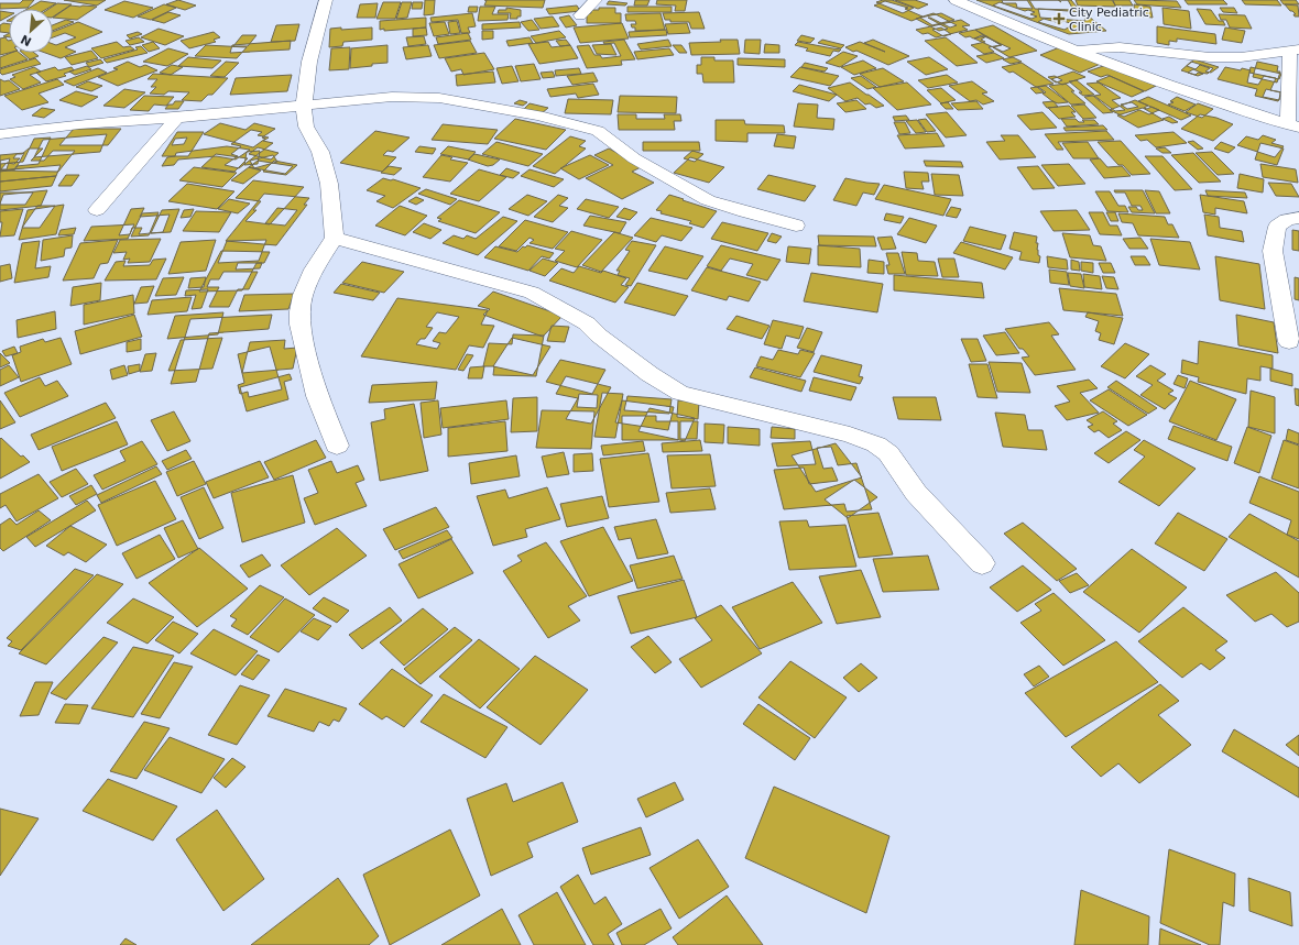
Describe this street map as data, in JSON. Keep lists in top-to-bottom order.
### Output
{
  "places": {
    "health": ["City Pediatric Clinic"]
  },
  "north": "bottom left"
}
